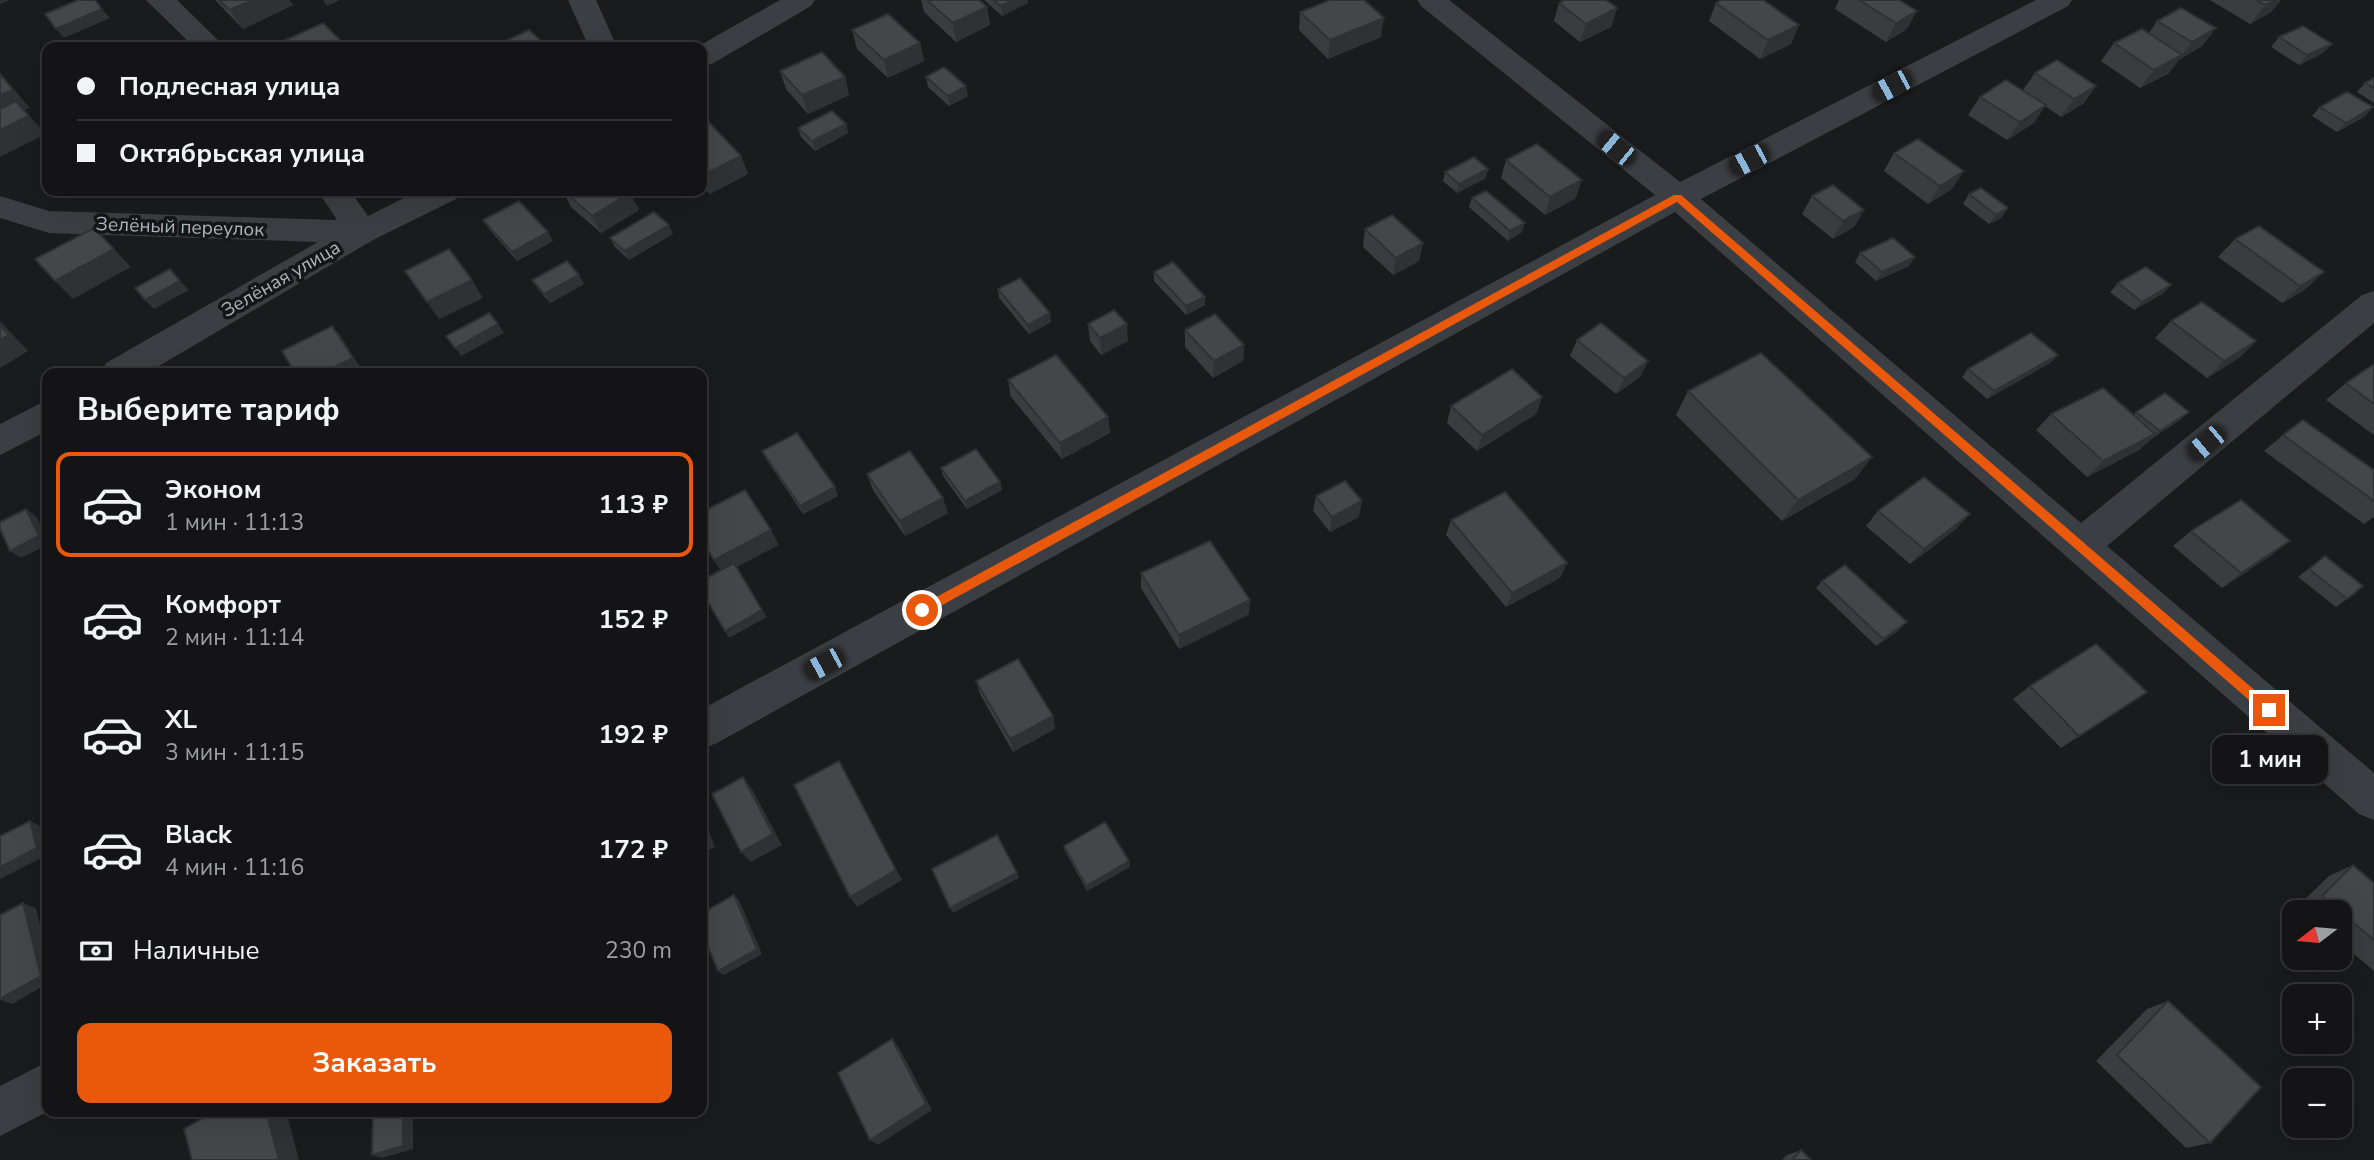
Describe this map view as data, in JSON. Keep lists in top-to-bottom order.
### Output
{
  "streets": {
    "street": ["Зелёный переулок", "Зелёная улица"]
  },
  "crossings": [
    ["Зелёный переулок", "Зелёная улица"]
  ],
  "north": "left",
  "page": {
    "banner": ["Подлесная улица", "Октябрьская улица"],
    "heading": "Выберите тариф",
    "list": [
      {
        "name": "Эконом",
        "note": "1 мин · 11:13",
        "value": "113 ₽"
      },
      {
        "name": "Комфорт",
        "note": "2 мин · 11:14",
        "value": "152 ₽"
      },
      {
        "name": "XL",
        "note": "3 мин · 11:15",
        "value": "192 ₽"
      },
      {
        "name": "Black",
        "note": "4 мин · 11:16",
        "value": "172 ₽"
      }
    ],
    "bubble": "1 мин",
    "map_buttons": ["+", "−"],
    "pay": ["Наличные", "230 m"],
    "buttons": "Заказать"
  }
}
